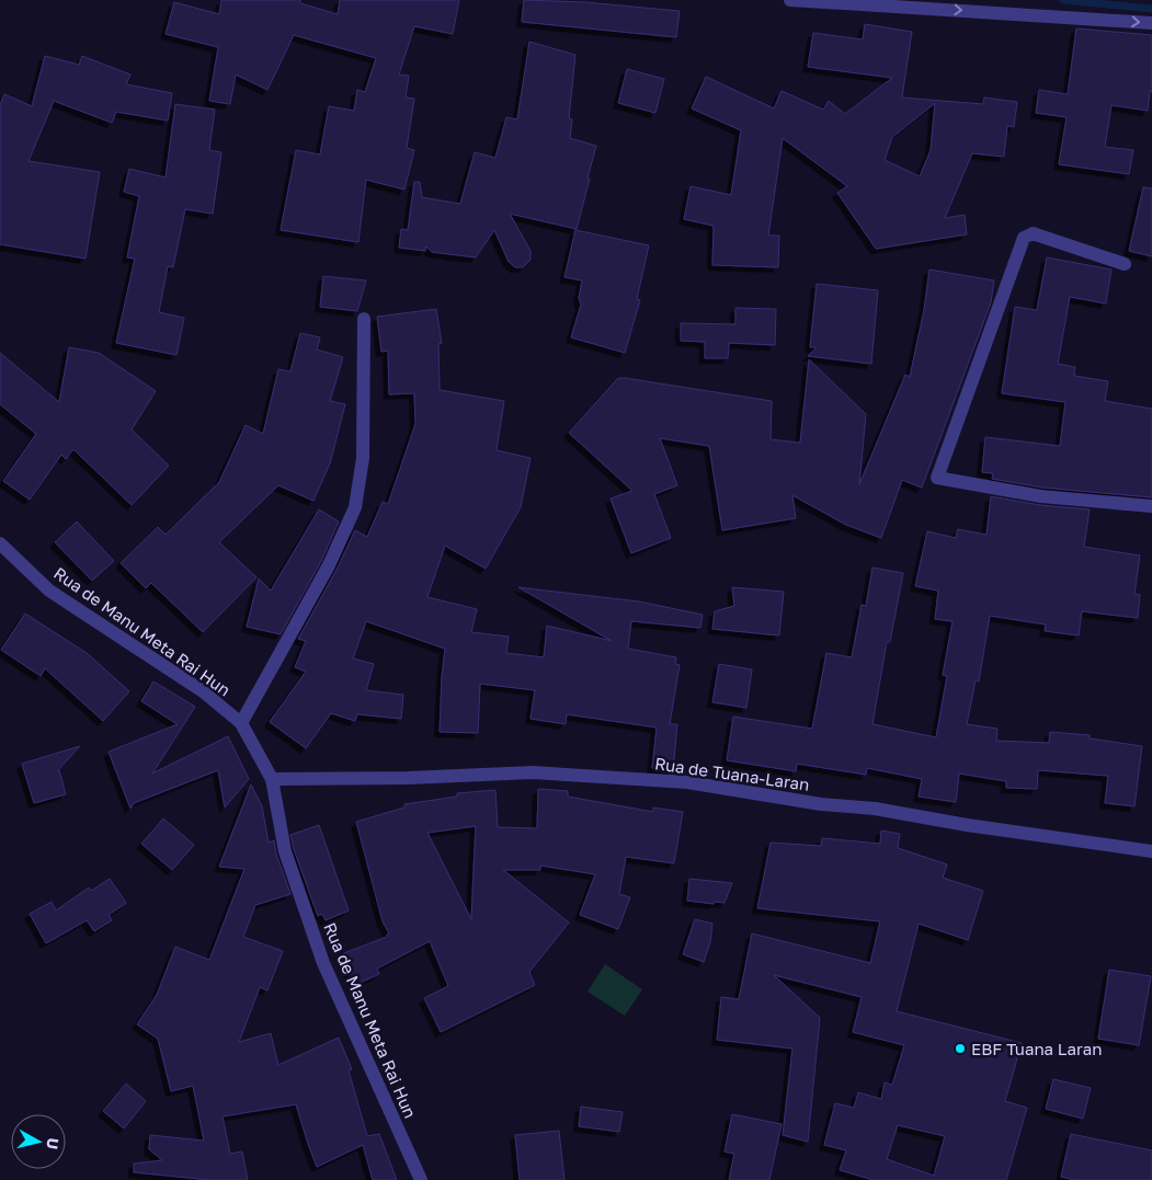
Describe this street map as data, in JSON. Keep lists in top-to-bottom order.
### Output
{
  "streets": {
    "street": ["Rua de Manu Meta Rai Hun", "Rua de Tuana-Laran"]
  },
  "crossings": [
    ["Rua de Manu Meta Rai Hun", "Rua de Tuana-Laran"]
  ],
  "places": ["EBF Tuana Laran"],
  "north": "right"
}
